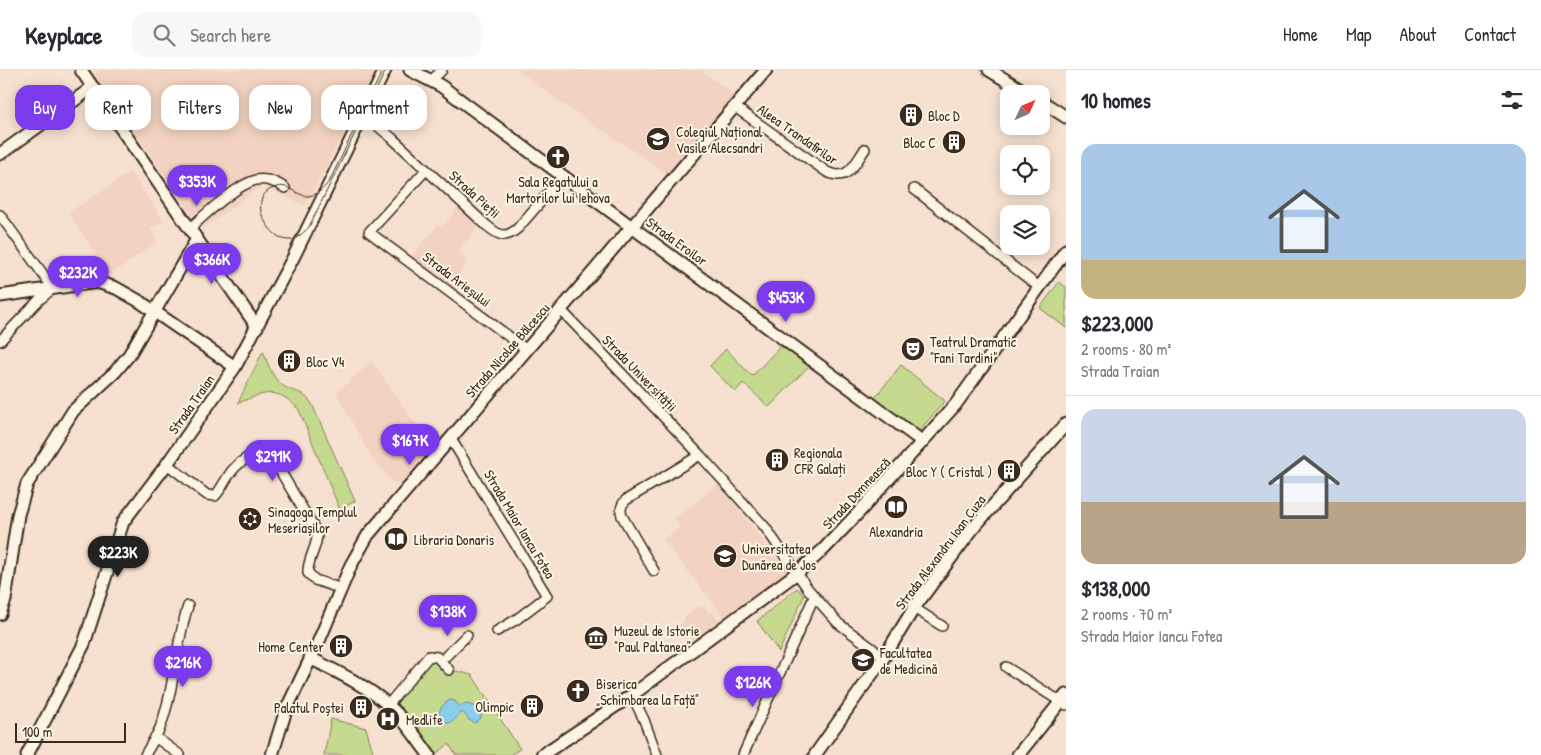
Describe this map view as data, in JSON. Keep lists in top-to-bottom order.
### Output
{
  "streets": {
    "main road": [
      "Strada Eroilor",
      "Strada Nicolae Bălcescu",
      "Strada Traian",
      "Strada Domnească",
      "Strada Alexandru Ioan Cuza"
    ],
    "street": [
      "Aleea Trandafirilor",
      "Strada Pieții",
      "Strada Arieșului",
      "Strada Universității",
      "Strada Maior Iancu Fotea"
    ]
  },
  "crossings": [
    ["Aleea Trandafirilor", "Strada Nicolae Bălcescu"],
    ["Strada Pieții", "Strada Eroilor"],
    ["Strada Pieții", "Strada Arieșului"],
    ["Strada Eroilor", "Strada Nicolae Bălcescu"],
    ["Strada Eroilor", "Strada Domnească"],
    ["Strada Arieșului", "Strada Nicolae Bălcescu"],
    ["Strada Nicolae Bălcescu", "Strada Universității"],
    ["Strada Nicolae Bălcescu", "Strada Maior Iancu Fotea"],
    ["Strada Universității", "Strada Domnească"],
    ["Strada Universității", "Strada Alexandru Ioan Cuza"]
  ],
  "places": {
    "building": [
      "Bloc D",
      "Bloc C",
      "Bloc V4",
      "Regionala CFR Galați",
      "Bloc Y ( Cristal )",
      "Home Center",
      "Olimpic",
      "Palatul Poștei"
    ],
    "school or university": ["Colegiul Național Vasile Alecsandri", "Universitatea Dunărea de Jos", "Facultatea de Medicină"],
    "church": ["Sala Regatului a Martorilor lui Iehova", "Biserica „Schimbarea la Față\""],
    "theatre": ["Teatrul Dramatic \"Fani Tardini\""],
    "library": ["Alexandria", "Libraria Donaris"],
    "synagogue": ["Sinagoga Templul Meseriașilor"],
    "museum": ["Muzeul de Istorie \"Paul Paltanea\""],
    "hospital": ["Medlife"]
  },
  "scale_bar": "100 m",
  "north": "top right",
  "page": {
    "header": "Keyplace",
    "search": "Search here",
    "nav": [
      "Home",
      "Map",
      "About",
      "Contact"
    ],
    "heading": "10 homes",
    "chip": [
      "Buy",
      "Rent",
      "Filters",
      "New",
      "Apartment"
    ],
    "list": [
      {
        "name": "$223,000",
        "note": "2 rooms · 80 m² · Strada Traian"
      },
      {
        "name": "$138,000",
        "note": "2 rooms · 70 m² · Strada Maior Iancu Fotea"
      }
    ],
    "price": [
      "$353K",
      "$366K",
      "$232K",
      "$453K",
      "$167K",
      "$291K",
      "$223K",
      "$138K",
      "$216K",
      "$126K"
    ],
    "scale": "100 m"
  }
}
